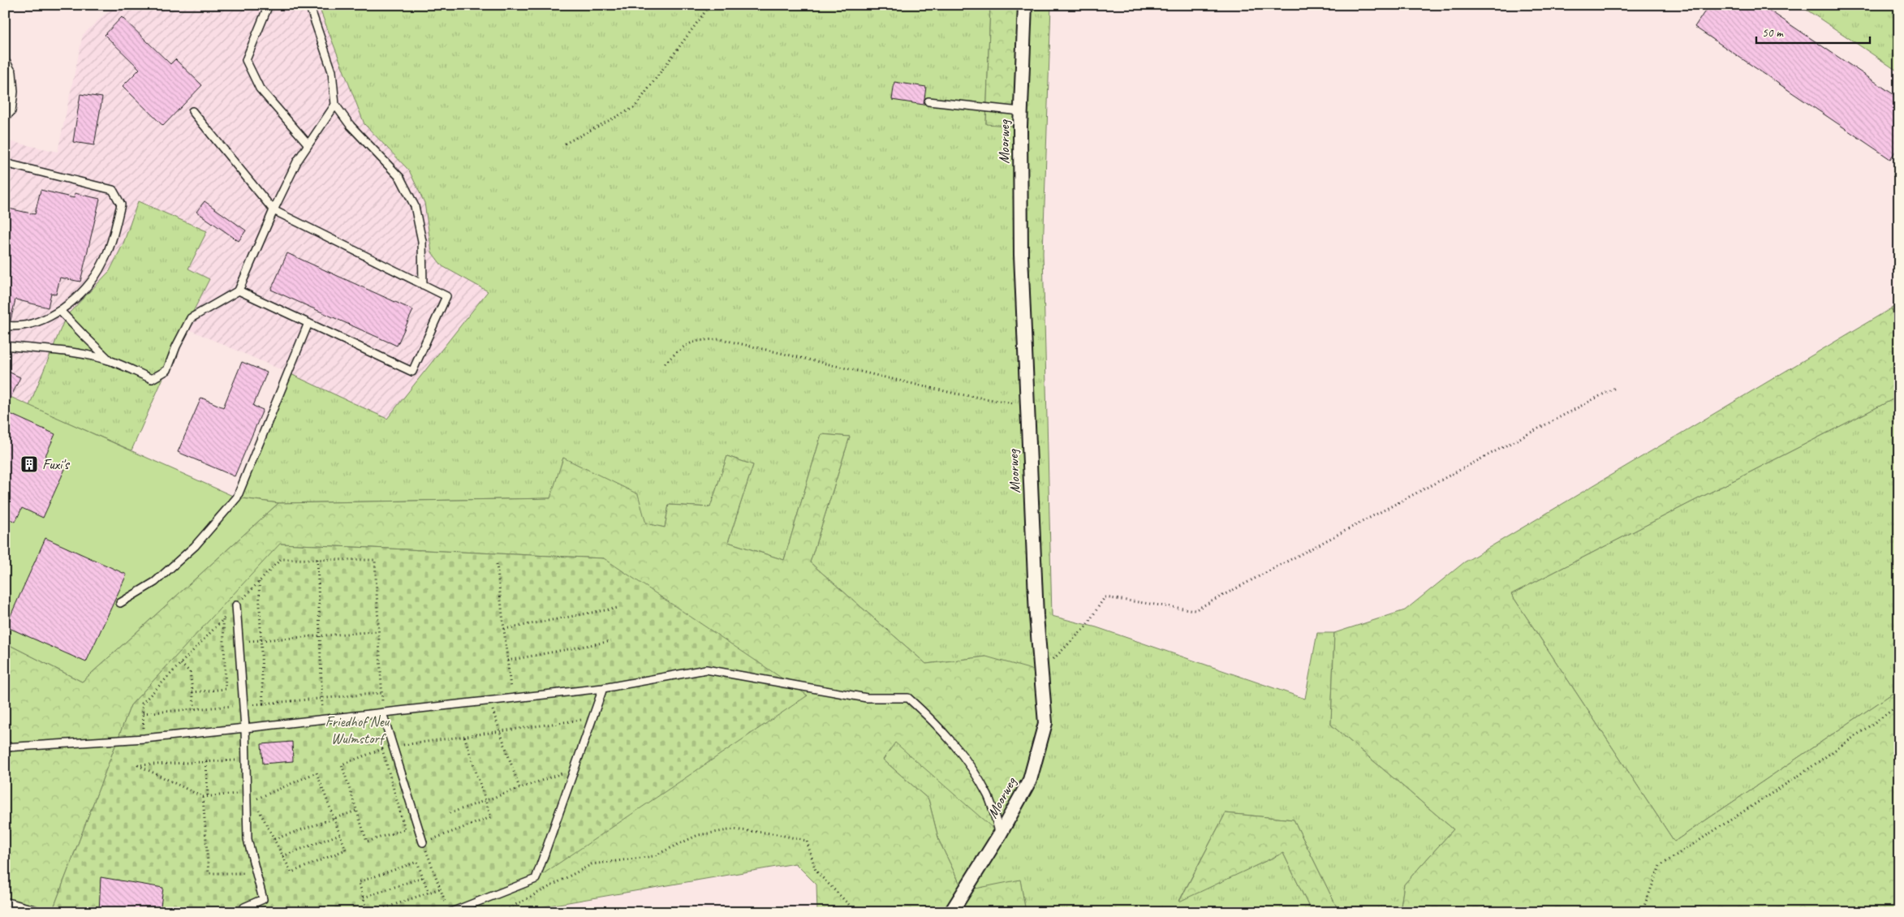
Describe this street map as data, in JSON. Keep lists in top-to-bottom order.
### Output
{
  "streets": {
    "street": ["Moorweg"]
  },
  "parks": ["Friedhof Neu Wulmstorf"],
  "places": {
    "building": ["Fuxi's"]
  },
  "scale_bar": "50 m"
}
